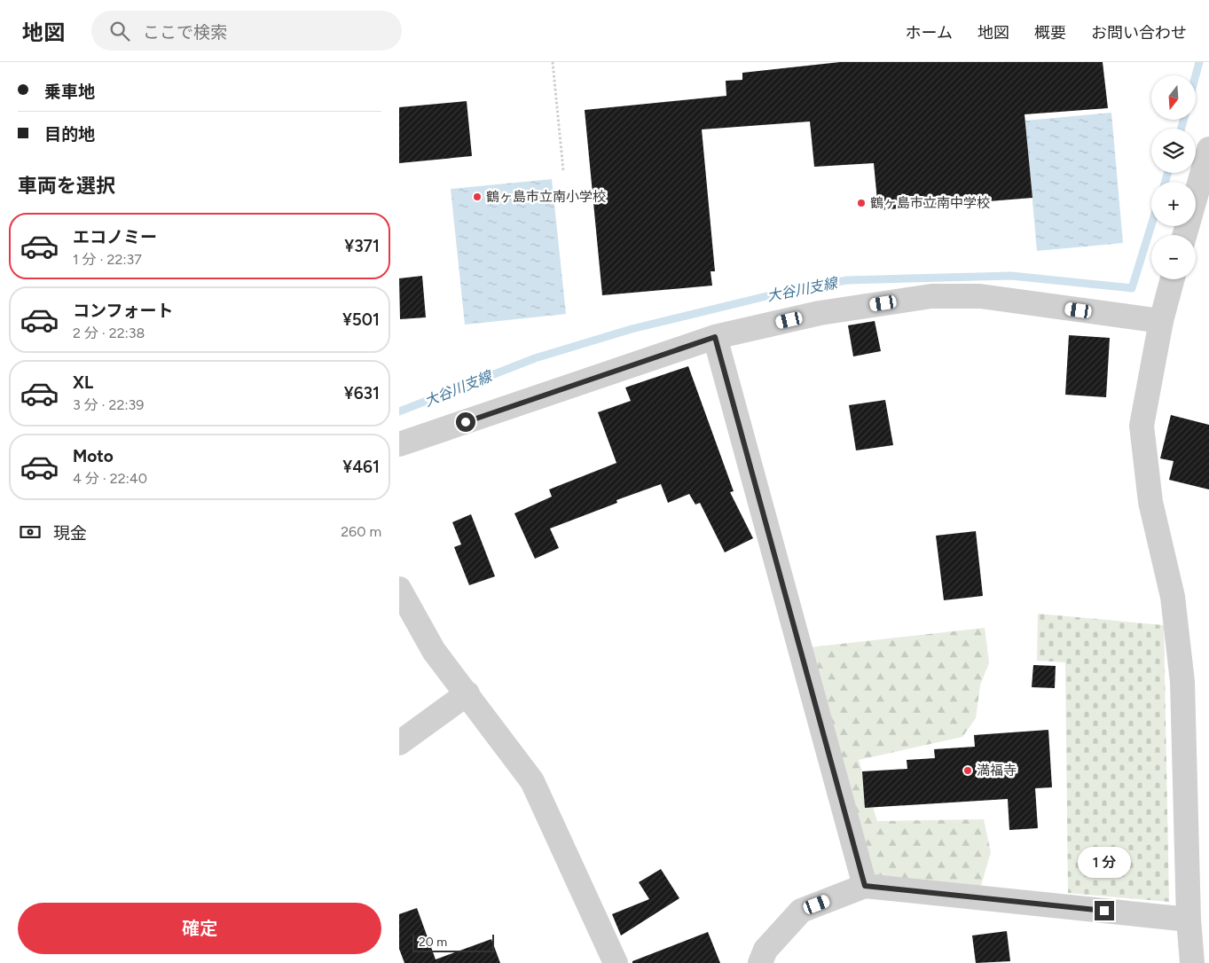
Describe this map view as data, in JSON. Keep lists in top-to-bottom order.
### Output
{
  "water": ["大谷川支線"],
  "places": ["鶴ヶ島市立南小学校", "鶴ヶ島市立南中学校", "満福寺"],
  "scale_bar": "20 m",
  "north": "bottom",
  "page": {
    "header": "地図",
    "search": "ここで検索",
    "nav": [
      "ホーム",
      "地図",
      "概要",
      "お問い合わせ"
    ],
    "banner": ["乗車地", "目的地"],
    "map_buttons": ["+", "−"],
    "heading": "車両を選択",
    "list": [
      {
        "name": "エコノミー",
        "note": "1 分 · 22:37",
        "value": "¥371"
      },
      {
        "name": "コンフォート",
        "note": "2 分 · 22:38",
        "value": "¥501"
      },
      {
        "name": "XL",
        "note": "3 分 · 22:39",
        "value": "¥631"
      },
      {
        "name": "Moto",
        "note": "4 分 · 22:40",
        "value": "¥461"
      }
    ],
    "pay": ["現金", "260 m"],
    "bubble": "1 分",
    "buttons": "確定",
    "scale": "20 m"
  }
}
